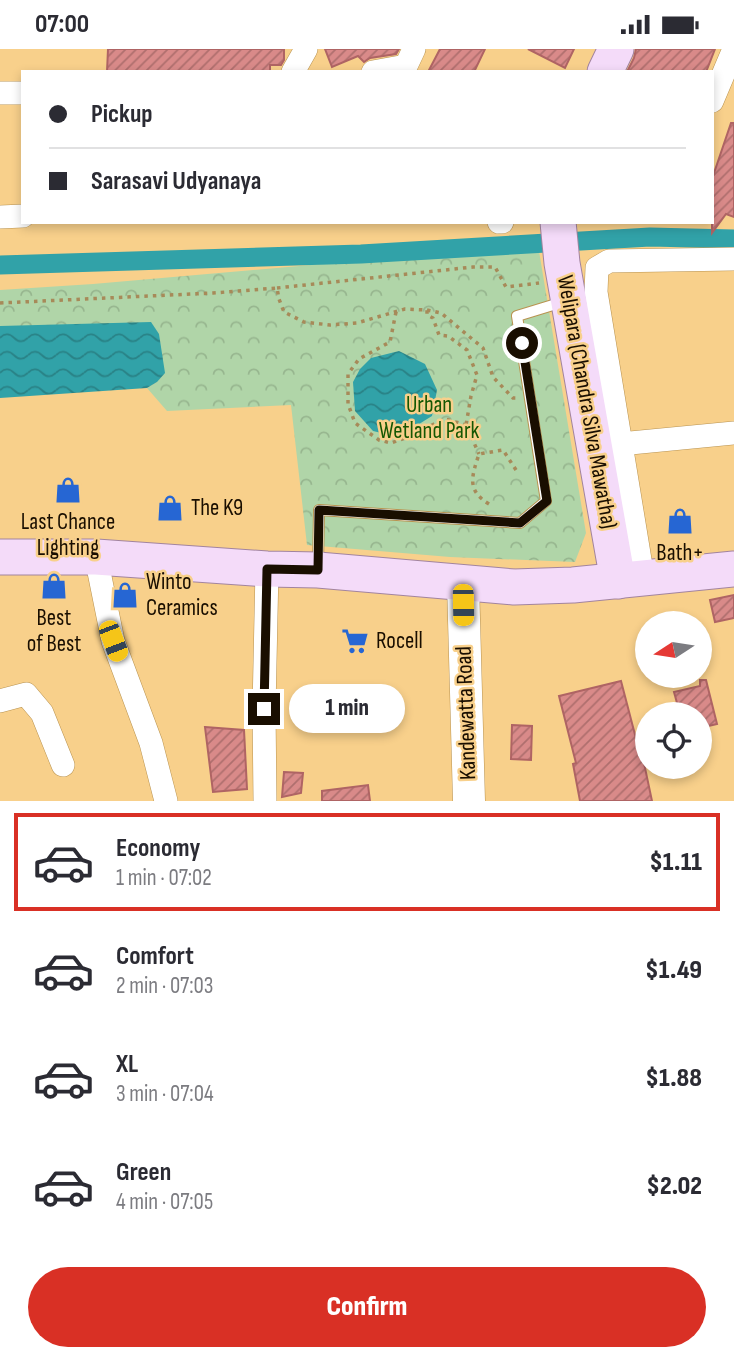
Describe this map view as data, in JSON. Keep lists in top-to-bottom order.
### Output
{
  "streets": {
    "main road": ["Welipara (Chandra Silva Mawatha)"],
    "street": ["Kandewatta Road"]
  },
  "parks": ["Urban Wetland Park"],
  "places": {
    "shop": [
      "Last Chance Lighting",
      "The K9",
      "Bath+",
      "Best of Best",
      "Winto Ceramics"
    ],
    "supermarket": ["Rocell"]
  },
  "north": "left",
  "page": {
    "status": "07:00",
    "banner": ["Pickup", "Sarasavi Udyanaya"],
    "bubble": "1 min",
    "list": [
      {
        "name": "Economy",
        "note": "1 min · 07:02",
        "value": "$1.11"
      },
      {
        "name": "Comfort",
        "note": "2 min · 07:03",
        "value": "$1.49"
      },
      {
        "name": "XL",
        "note": "3 min · 07:04",
        "value": "$1.88"
      },
      {
        "name": "Green",
        "note": "4 min · 07:05",
        "value": "$2.02"
      }
    ],
    "buttons": "Confirm"
  }
}
